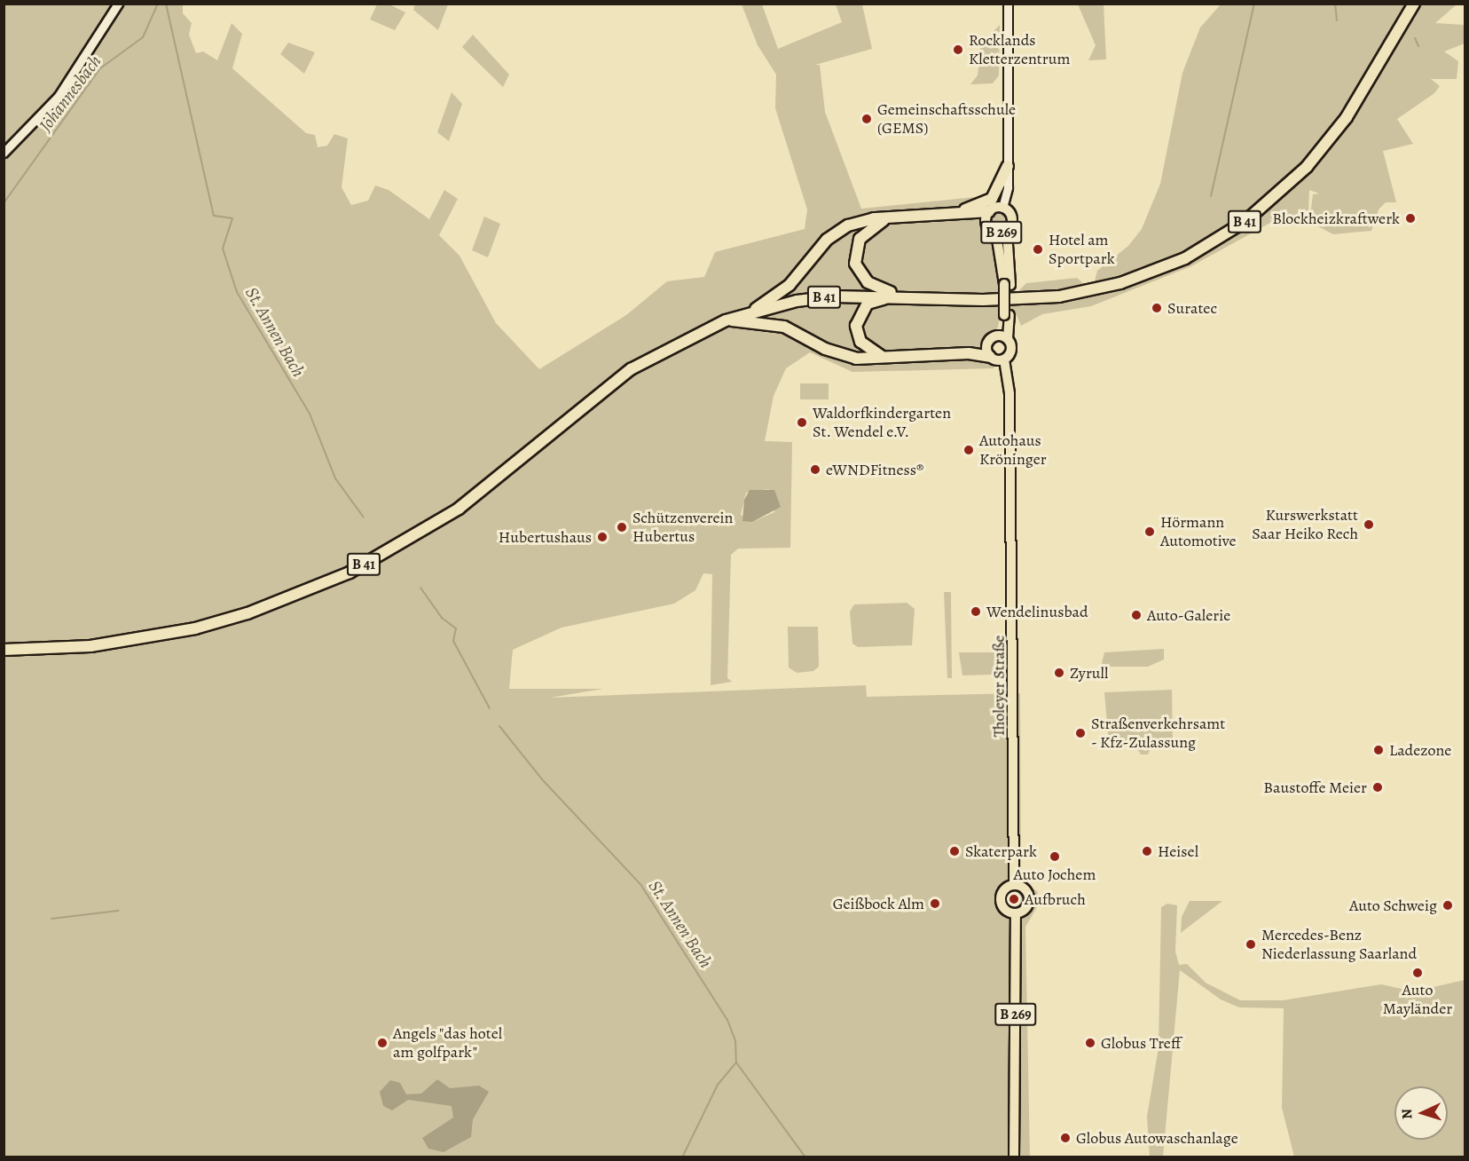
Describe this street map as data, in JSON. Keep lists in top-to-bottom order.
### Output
{
  "streets": {
    "highway": ["B 41"],
    "main road": ["B 269", "Tholeyer Straße"]
  },
  "crossings": [
    ["B 269", "Tholeyer Straße"]
  ],
  "water": ["Johannesbach", "St. Annen Bach"],
  "places": [
    "Rocklands Kletterzentrum",
    "Gemeinschaftsschule (GEMS)",
    "Blockheizkraftwerk",
    "Hotel am Sportpark",
    "Suratec",
    "Waldorfkindergarten St. Wendel e.V.",
    "Autohaus Kröninger",
    "eWNDFitness®",
    "Kurswerkstatt Saar Heiko Rech",
    "Schützenverein Hubertus",
    "Hörmann Automotive",
    "Hubertushaus",
    "Wendelinusbad",
    "Auto-Galerie",
    "Zyrull",
    "Straßenverkehrsamt - Kfz-Zulassung",
    "Ladezone",
    "Baustoffe Meier",
    "Skaterpark",
    "Heisel",
    "Auto Jochem",
    "Aufbruch",
    "Geißbock Alm",
    "Auto Schweig",
    "Mercedes-Benz Niederlassung Saarland",
    "Auto Mayländer",
    "Angels \"das hotel am golfpark\"",
    "Globus Treff",
    "Globus Autowaschanlage"
  ],
  "north": "left"
}
